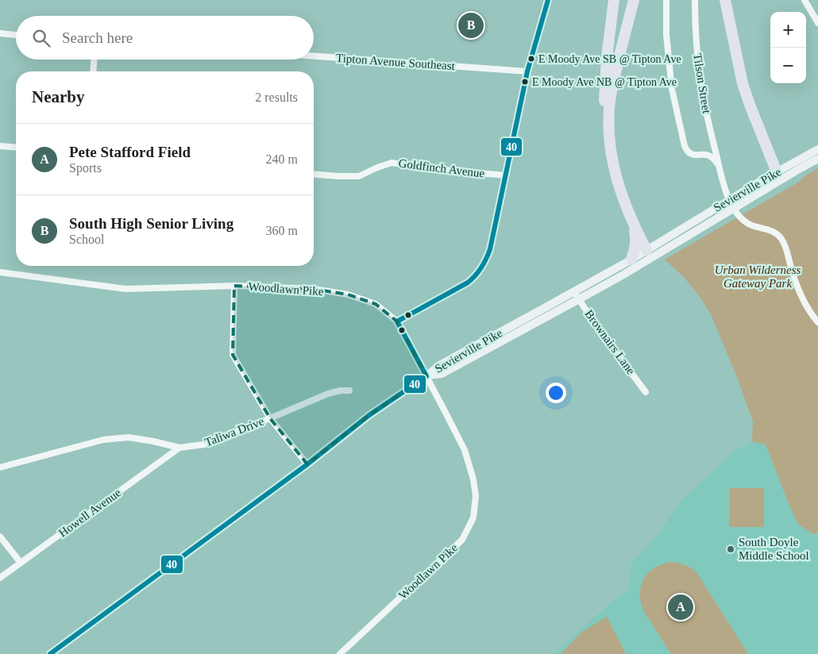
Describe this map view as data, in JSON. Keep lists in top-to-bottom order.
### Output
{
  "streets": {
    "main road": ["Sevierville Pike"],
    "street": [
      "Tipton Avenue Southeast",
      "Tilson Street",
      "Goldfinch Avenue",
      "Woodlawn Pike",
      "Brownairs Lane",
      "Taliwa Drive",
      "Howell Avenue"
    ]
  },
  "crossings": [
    ["Sevierville Pike", "Woodlawn Pike"],
    ["Sevierville Pike", "Brownairs Lane"],
    ["Taliwa Drive", "Howell Avenue"]
  ],
  "parks": ["Urban Wilderness Gateway Park"],
  "places": ["E Moody Ave SB @ Tipton Ave", "E Moody Ave NB @ Tipton Ave", "South Doyle Middle School"],
  "lines": ["transit line 40"],
  "page": {
    "pins": ["B", "A"],
    "map_buttons": ["+", "−"],
    "search": "Search here",
    "heading": ["Nearby", "2 results"],
    "list": [
      {
        "mark": "A",
        "name": "Pete Stafford Field",
        "note": "Sports",
        "value": "240 m"
      },
      {
        "mark": "B",
        "name": "South High Senior Living",
        "note": "School",
        "value": "360 m"
      }
    ]
  }
}
